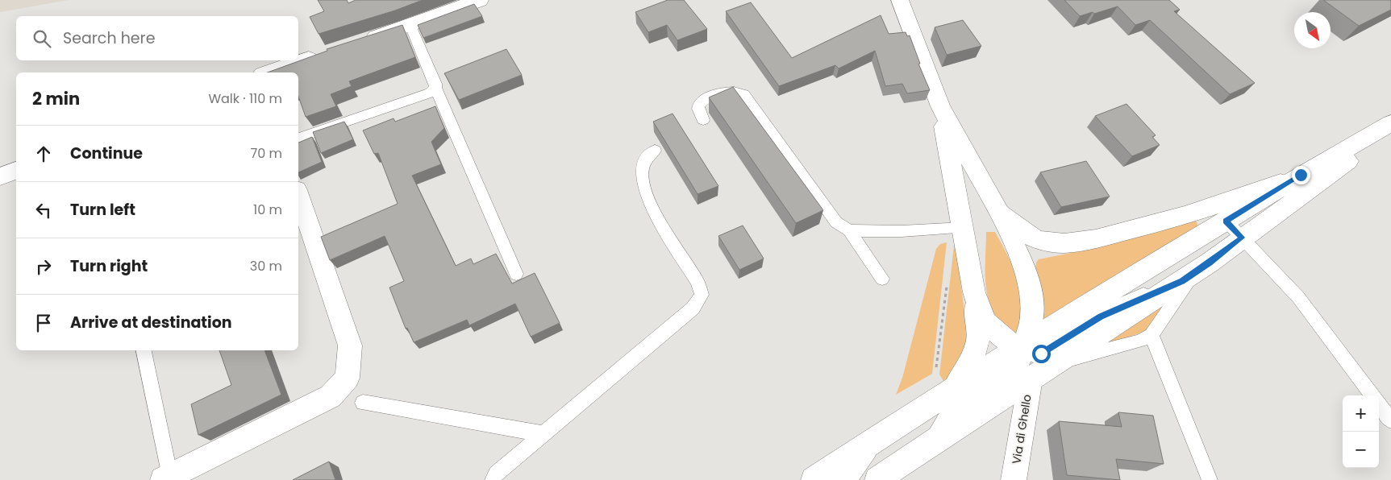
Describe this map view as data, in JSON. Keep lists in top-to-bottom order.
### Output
{
  "streets": {
    "street": ["Via di Ghello"]
  },
  "north": "bottom right",
  "page": {
    "search": "Search here",
    "heading": ["2 min", "Walk · 110 m"],
    "list": [
      ["Continue", "70 m"],
      ["Turn left", "10 m"],
      ["Turn right", "30 m"],
      "Arrive at destination"
    ],
    "map_buttons": ["+", "−"]
  }
}
